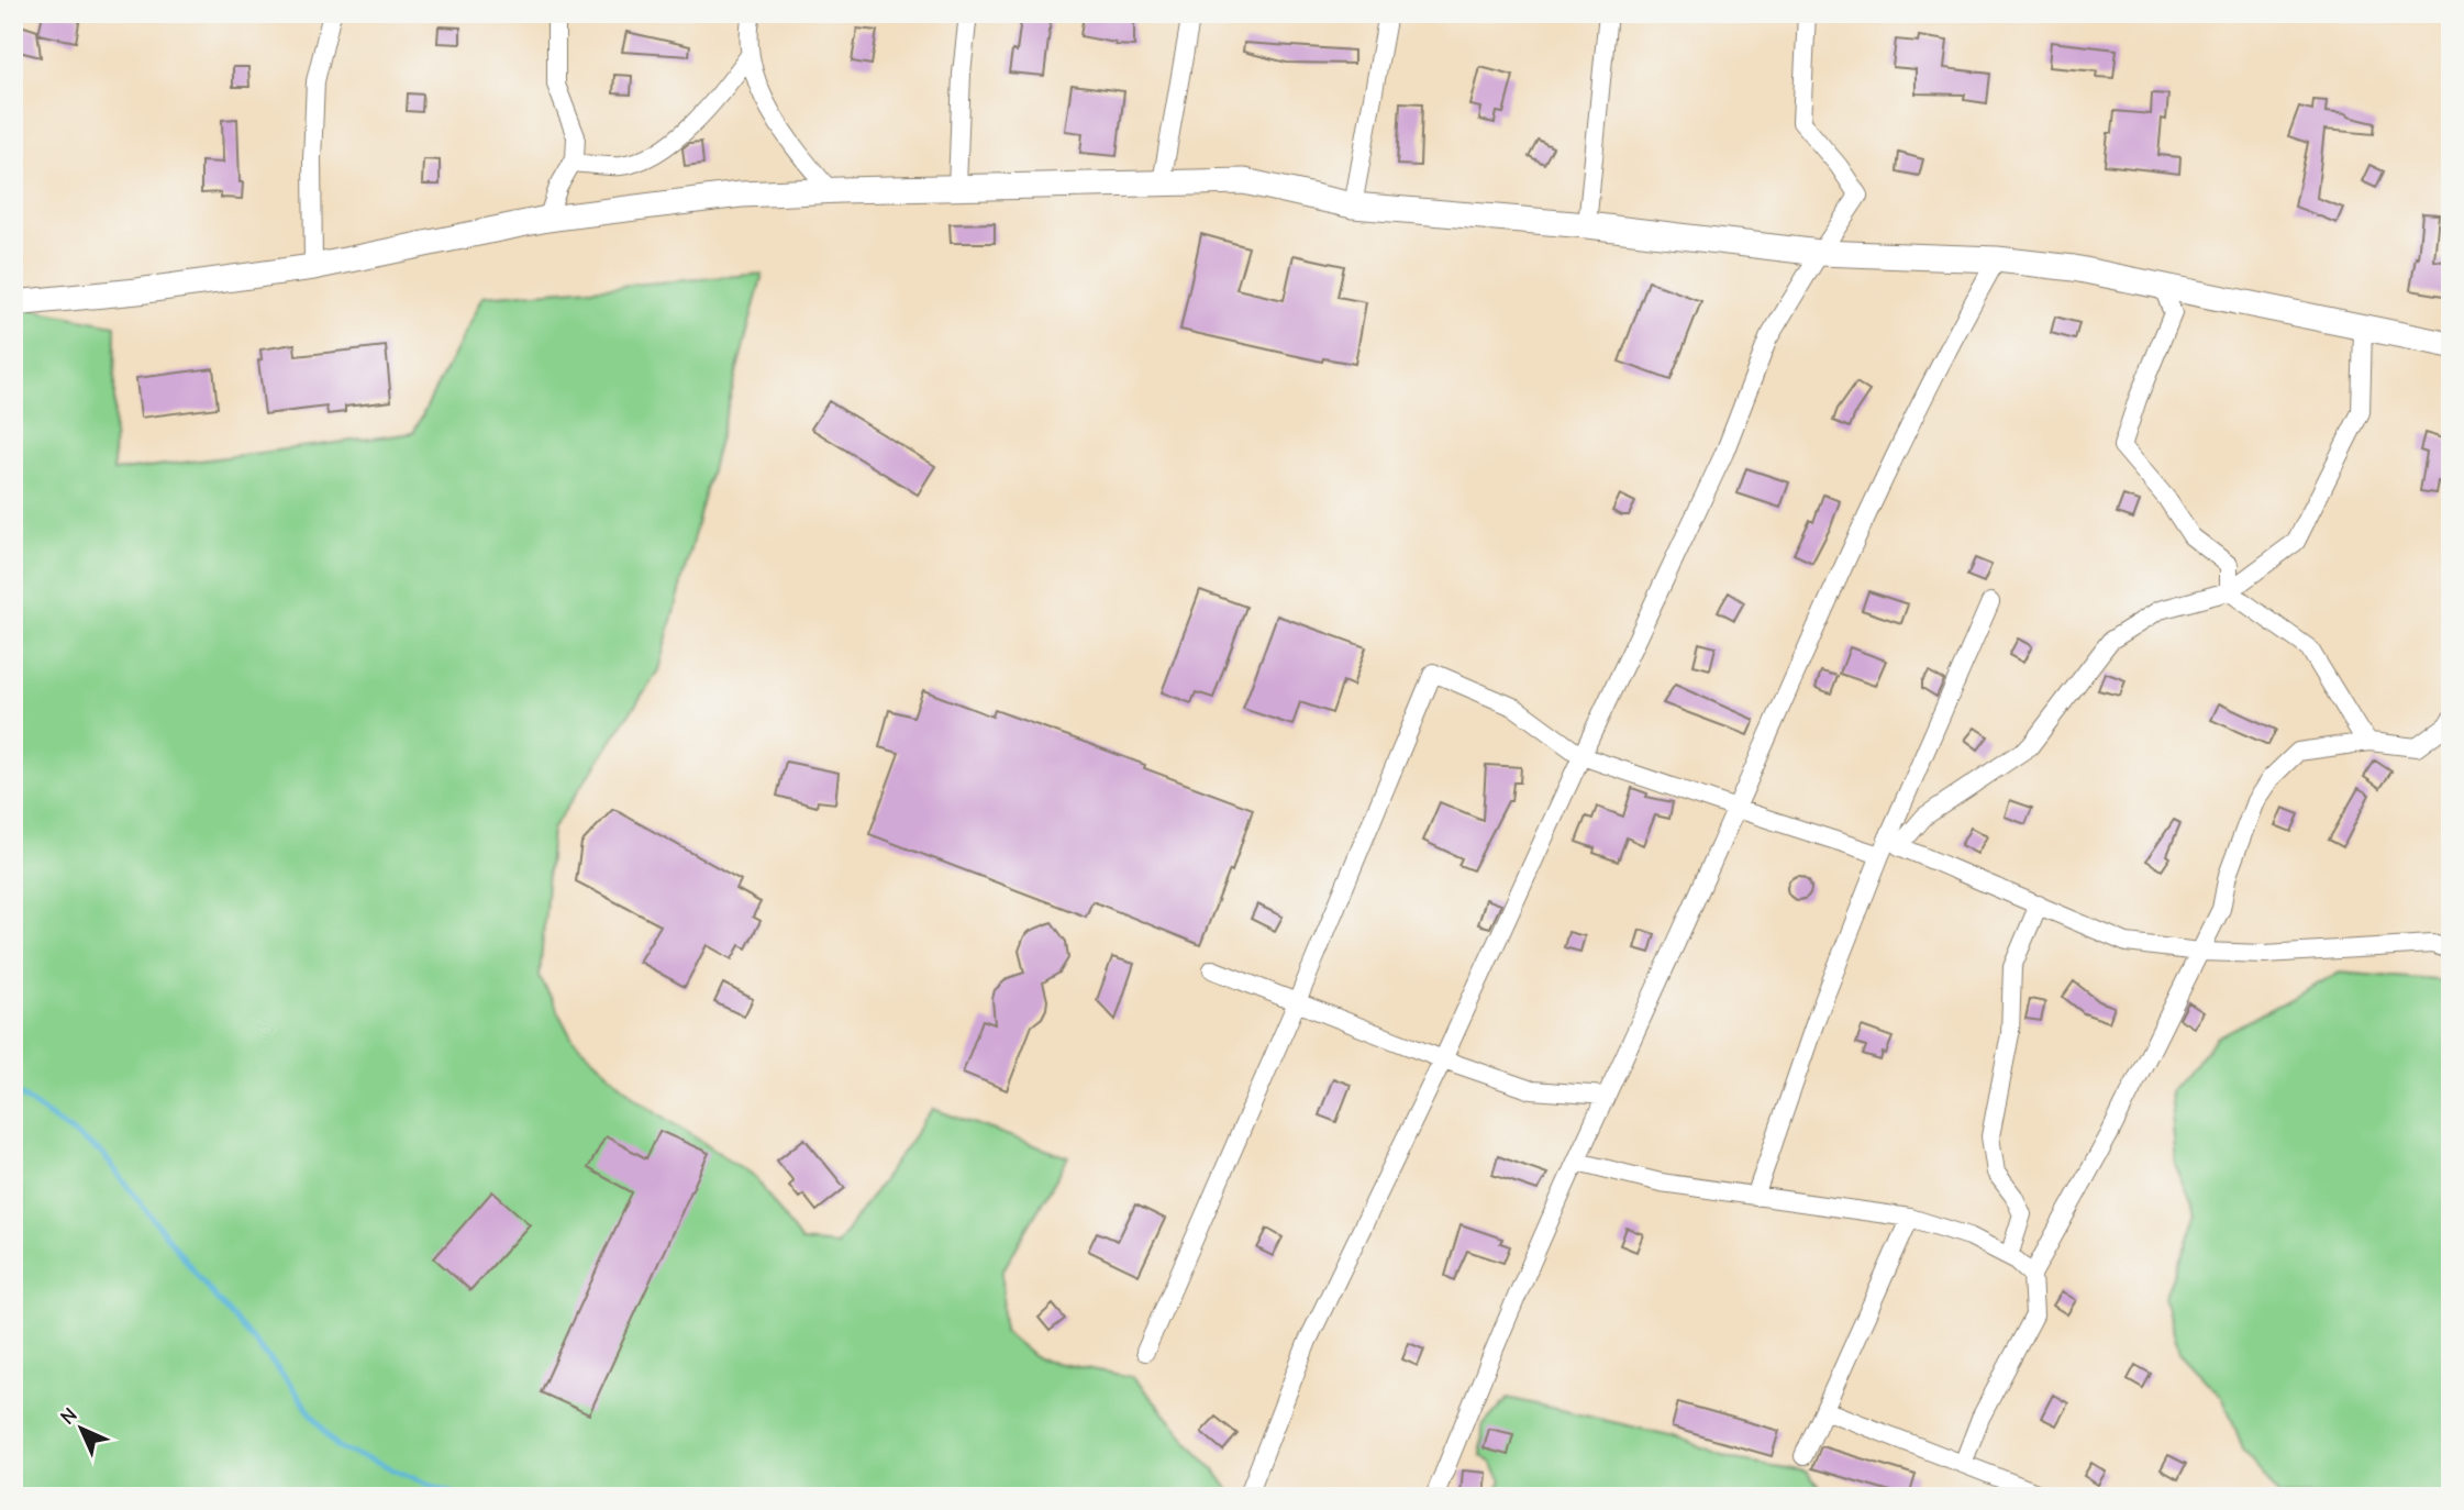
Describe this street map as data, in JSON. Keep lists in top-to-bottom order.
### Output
{
  "north": "top left"
}
